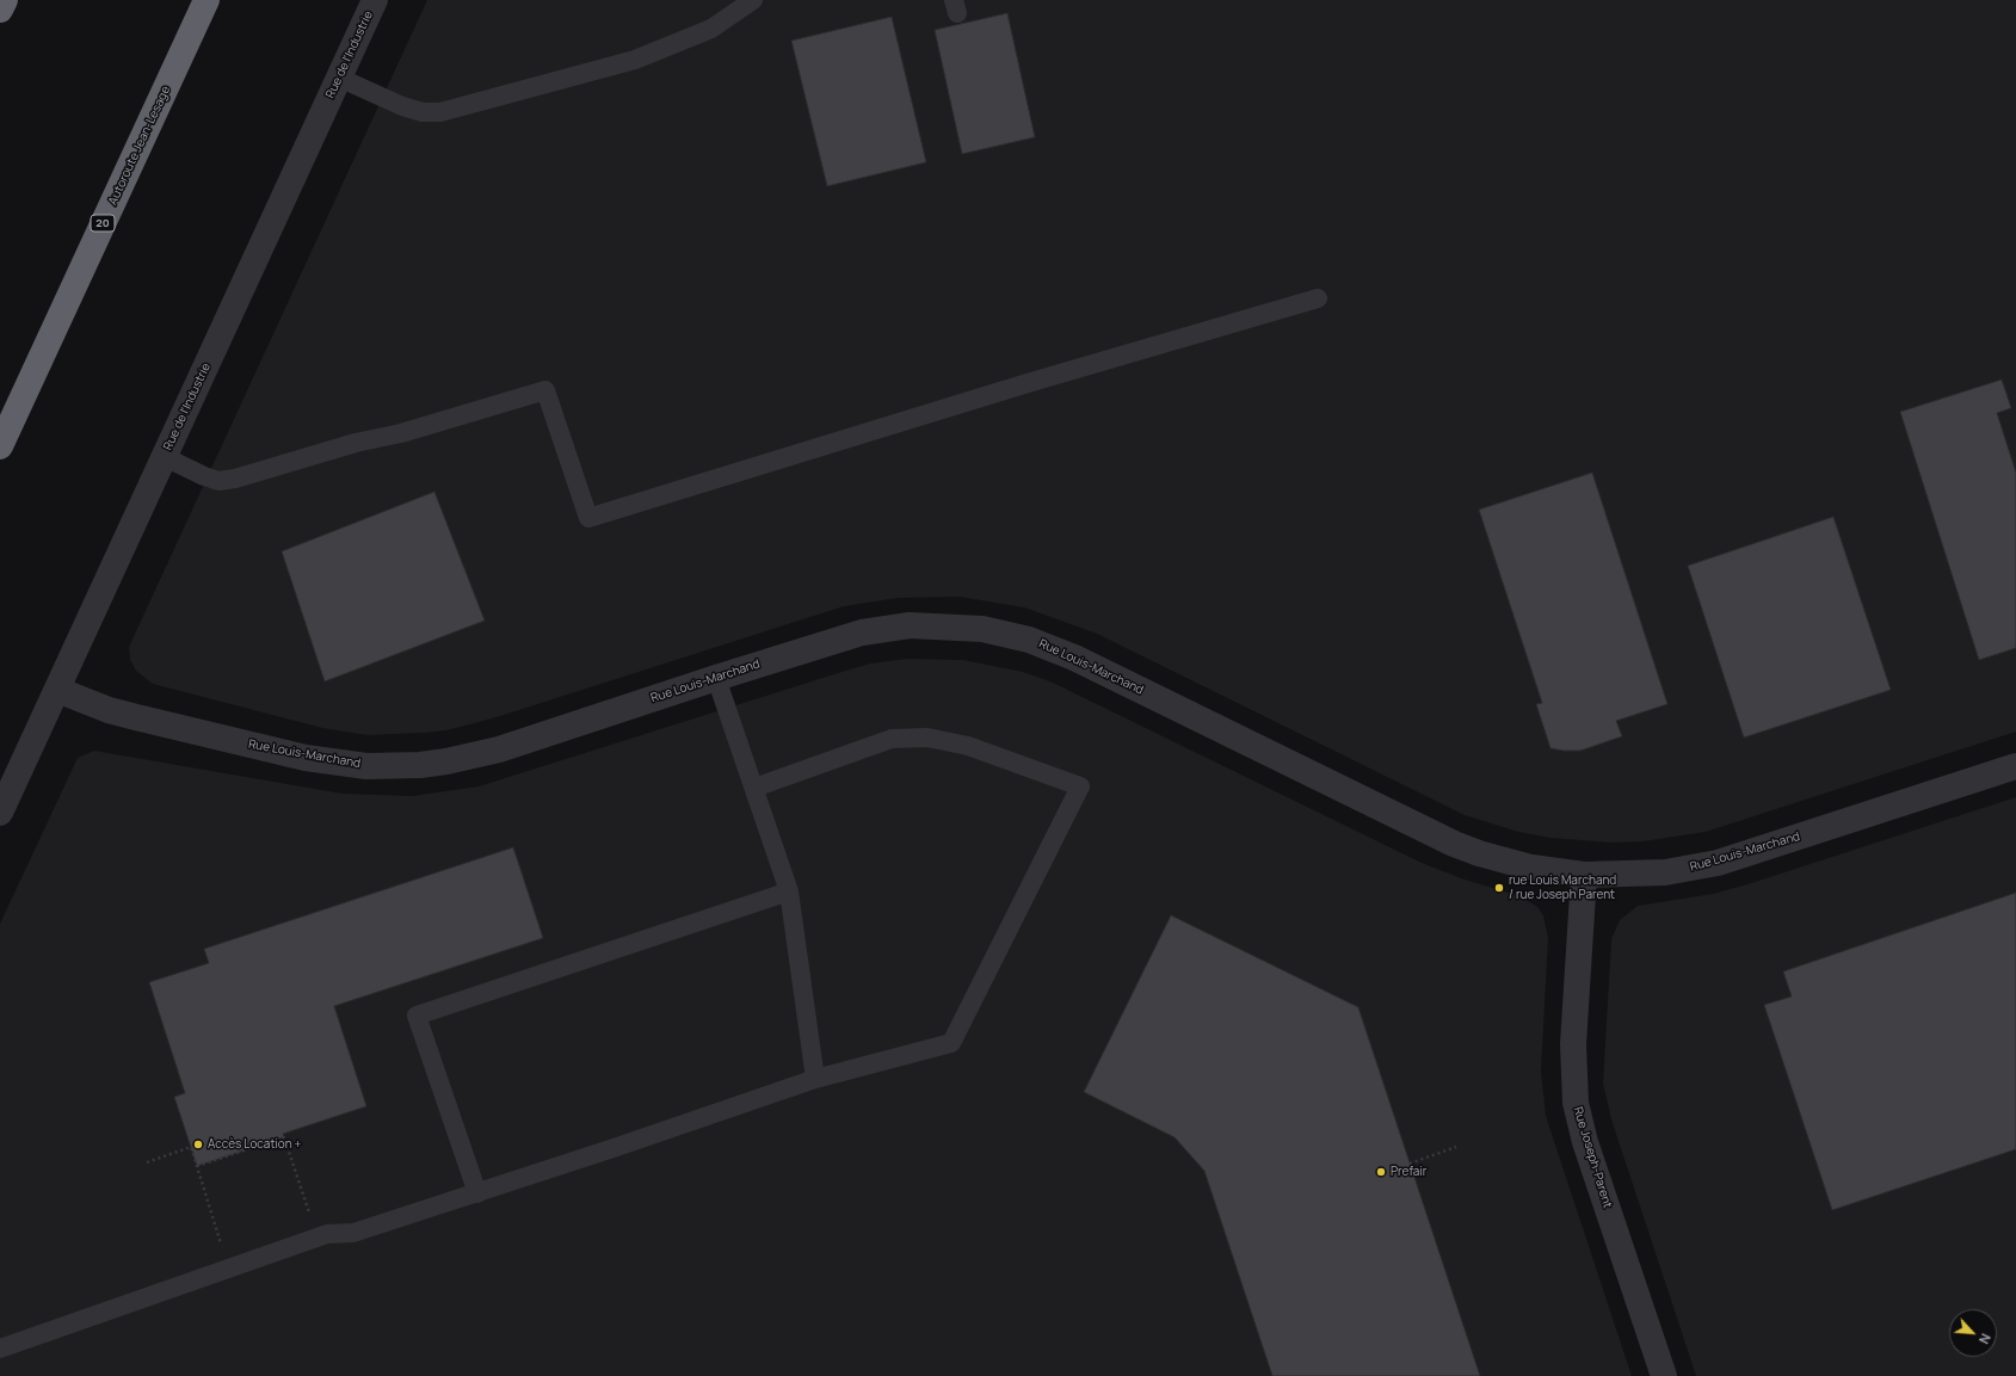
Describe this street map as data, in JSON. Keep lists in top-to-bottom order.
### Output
{
  "streets": {
    "highway": ["Autoroute Jean-Lesage", "20"],
    "street": ["Rue de l'Industrie", "Rue Louis-Marchand", "Rue Joseph-Parent"]
  },
  "crossings": [
    ["Rue de l'Industrie", "Rue Louis-Marchand"],
    ["Rue Louis-Marchand", "Rue Joseph-Parent"]
  ],
  "places": ["rue Louis Marchand / rue Joseph Parent", "Accès Location +", "Prefair"],
  "north": "bottom right"
}
